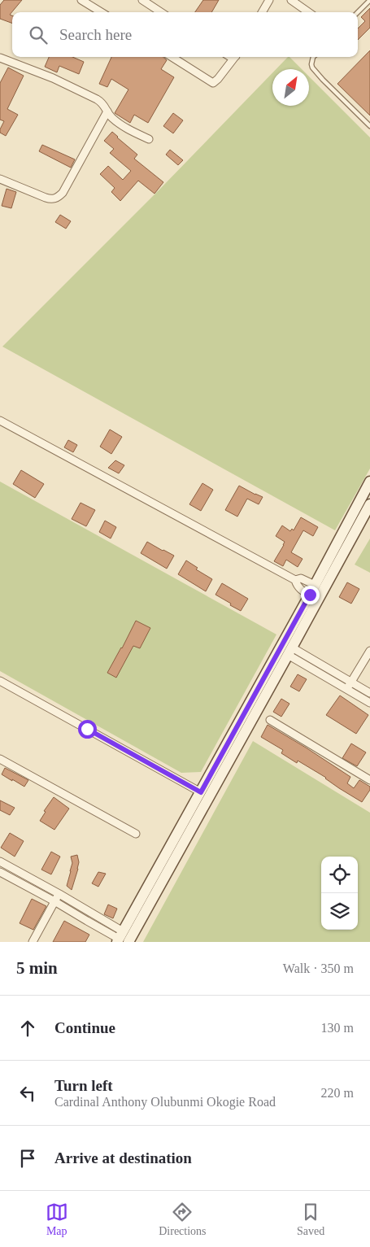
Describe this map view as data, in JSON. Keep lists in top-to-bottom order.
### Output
{
  "north": "top right",
  "page": {
    "search": "Search here",
    "heading": ["5 min", "Walk · 350 m"],
    "list": [
      ["Continue", "130 m"],
      ["Turn left", "Cardinal Anthony Olubunmi Okogie Road", "220 m"],
      "Arrive at destination"
    ],
    "nav": ["Map", "Directions", "Saved"]
  }
}
